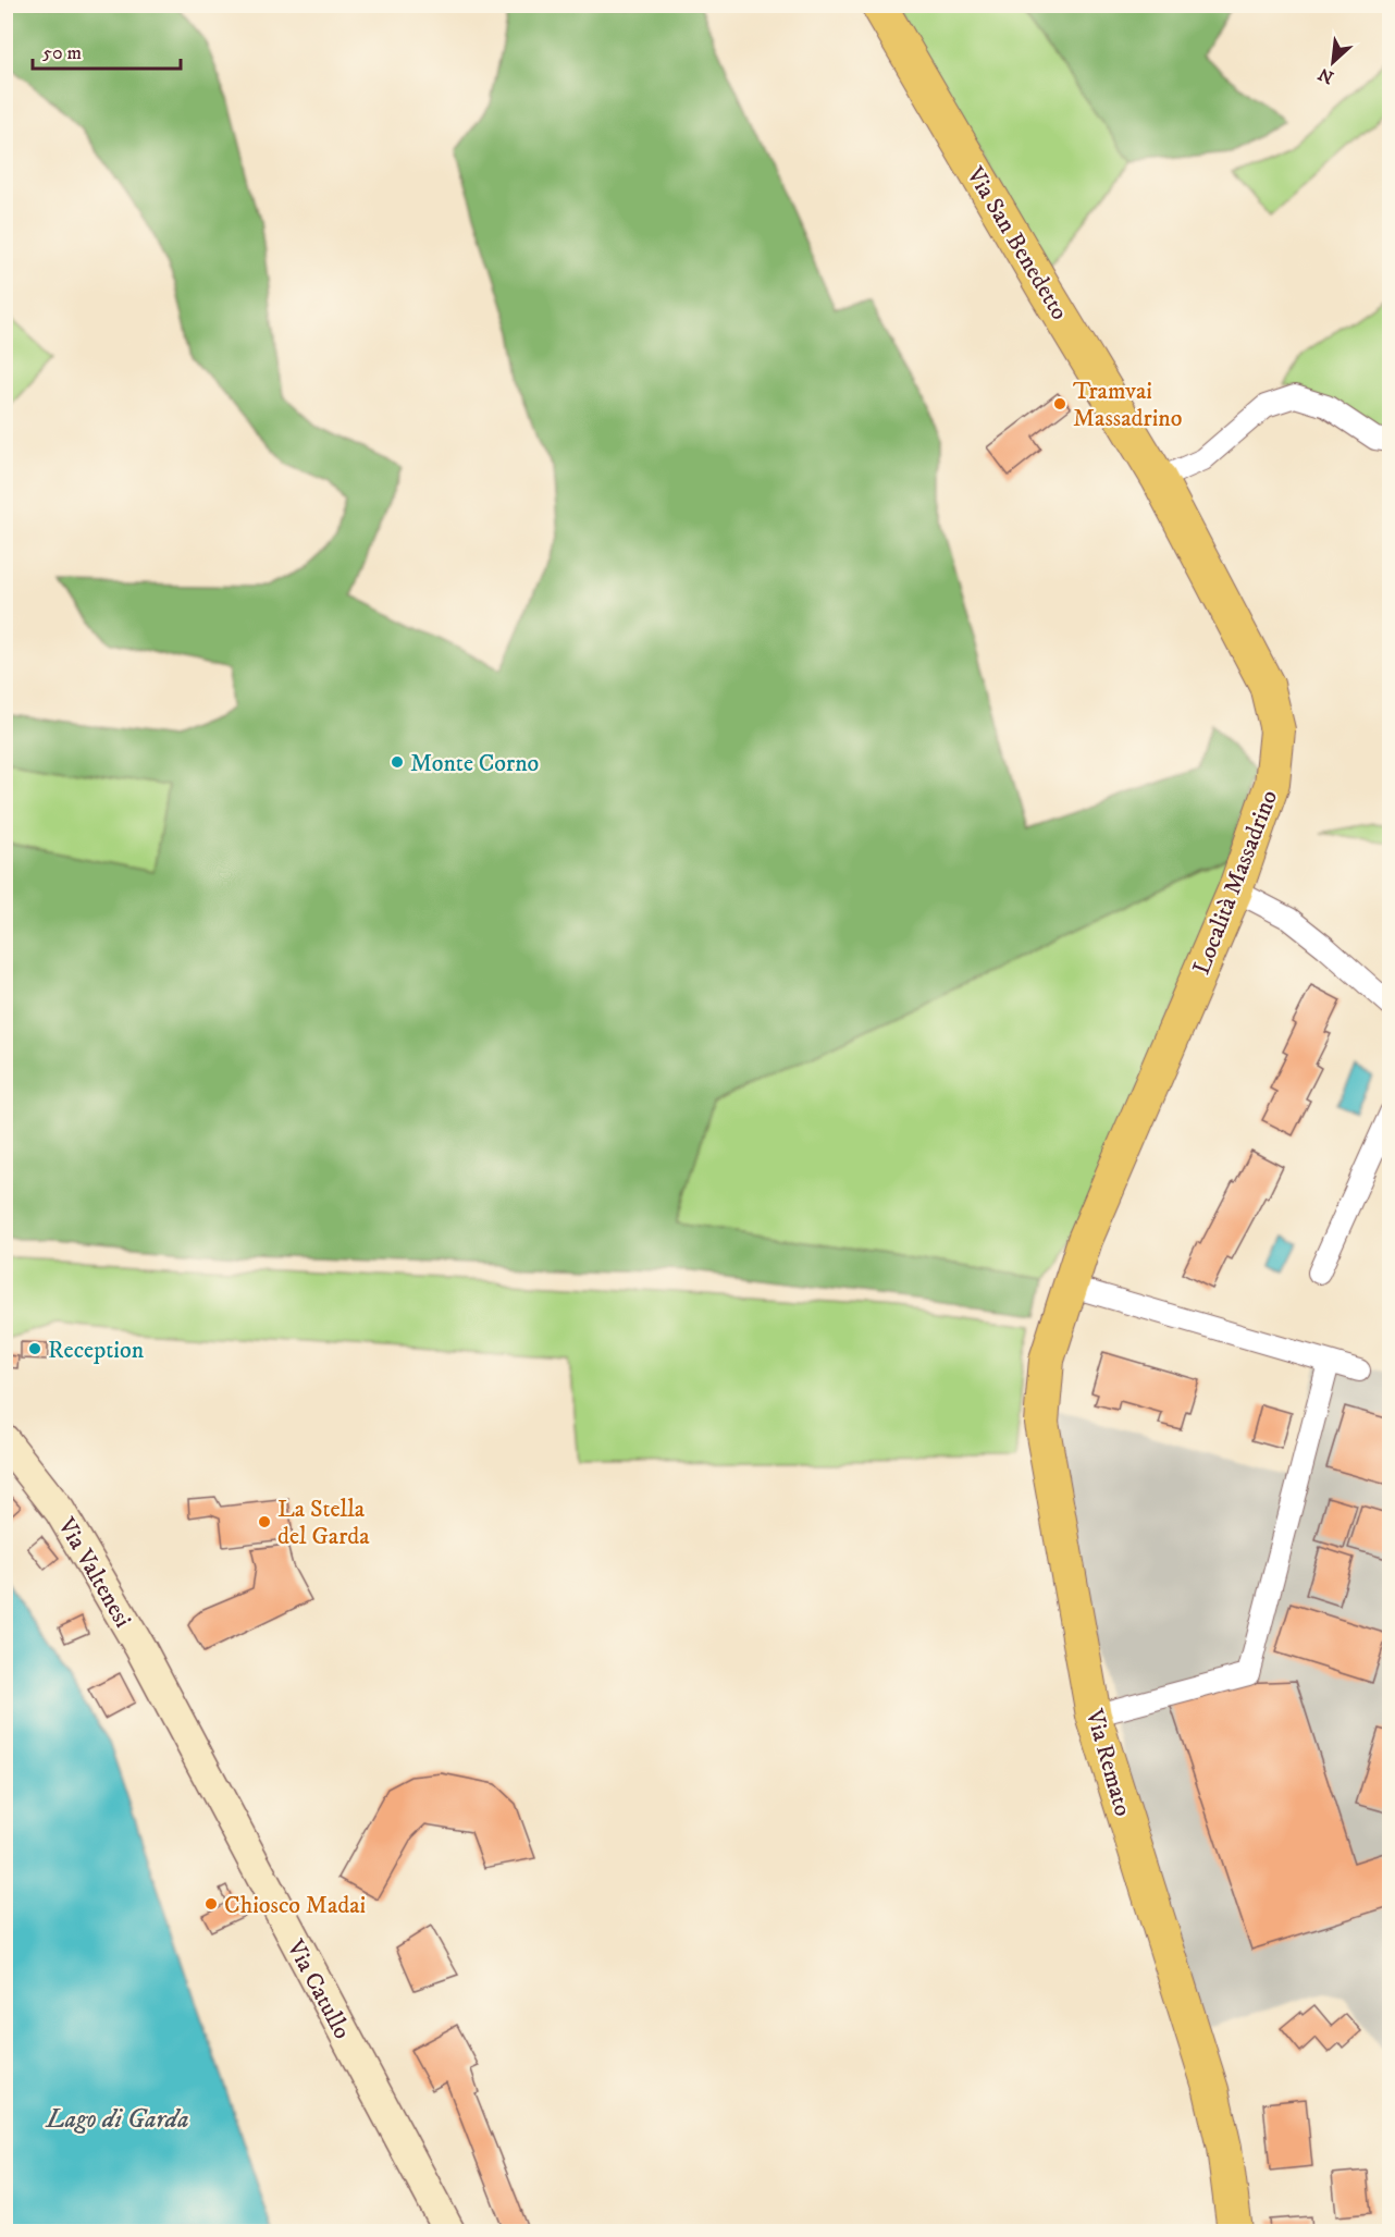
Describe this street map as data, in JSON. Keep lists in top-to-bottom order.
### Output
{
  "streets": {
    "main road": ["Via San Benedetto", "Località Massadrino", "Via Remato"],
    "street": ["Via Valtenesi", "Via Catullo"]
  },
  "crossings": [
    ["Via San Benedetto", "Località Massadrino"],
    ["Località Massadrino", "Via Remato"],
    ["Via Valtenesi", "Via Catullo"]
  ],
  "water": ["Lago di Garda"],
  "places": [
    "Tramvai Massadrino",
    "Monte Corno",
    "Reception",
    "La Stella del Garda",
    "Chiosco Madai"
  ],
  "scale_bar": "50 m",
  "north": "bottom left"
}
